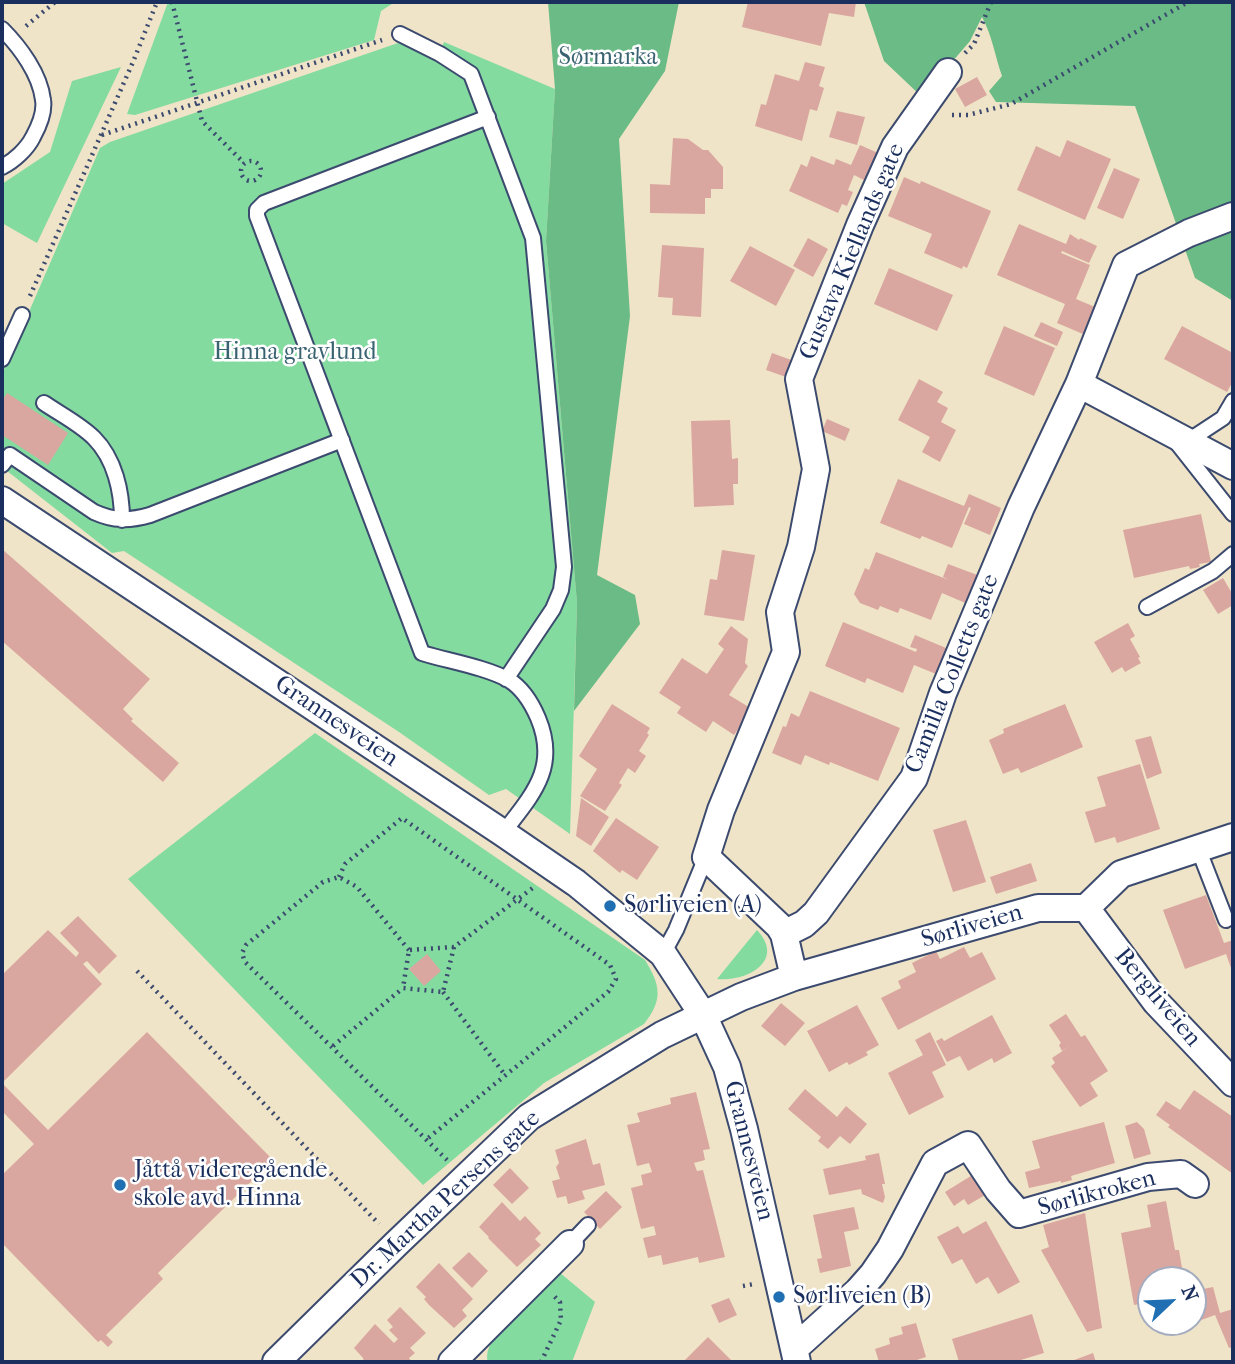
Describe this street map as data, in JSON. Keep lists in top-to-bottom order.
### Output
{
  "streets": {
    "street": [
      "Gustava Kiellands gate",
      "Camilla Colletts gate",
      "Grannesveien",
      "Sørliveien",
      "Bergliveien",
      "Sørlikroken",
      "Dr. Martha Persens gate"
    ]
  },
  "crossings": [
    ["Grannesveien", "Sørliveien"],
    ["Grannesveien", "Sørlikroken"],
    ["Grannesveien", "Dr. Martha Persens gate"],
    ["Sørliveien", "Bergliveien"],
    ["Sørliveien", "Dr. Martha Persens gate"]
  ],
  "parks": ["Sørmarka", "Hinna gravlund"],
  "places": ["Sørliveien (A)", "Jåttå videregående skole avd. Hinna", "Sørliveien (B)"],
  "north": "top right"
}
